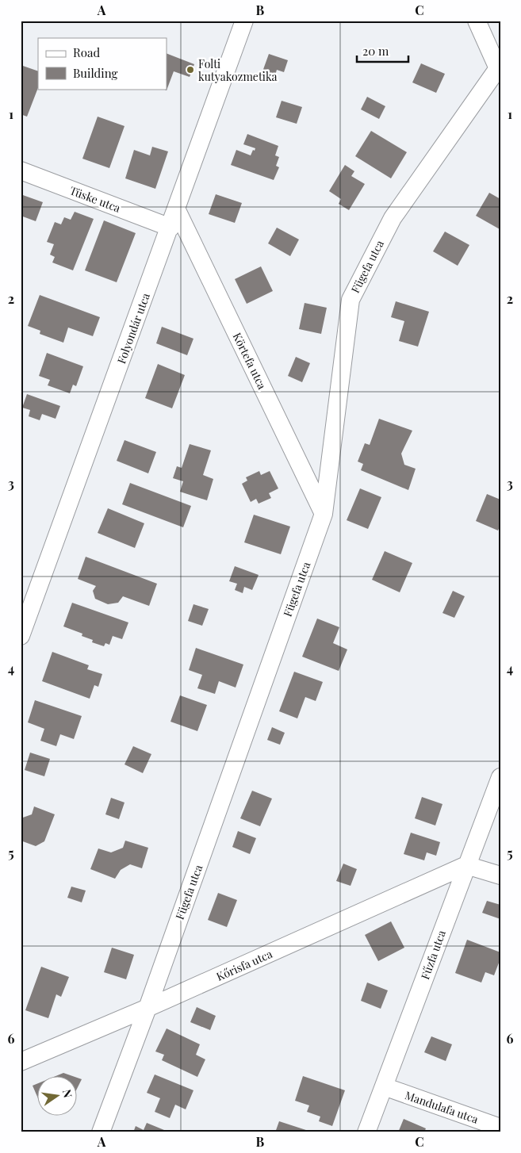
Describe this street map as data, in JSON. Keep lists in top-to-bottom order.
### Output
{
  "streets": {
    "street": [
      "Tüske utca",
      "Fügefa utca",
      "Folyondár utca",
      "Körtefa utca",
      "Fűzfa utca",
      "Kőrisfa utca",
      "Mandulafa utca"
    ]
  },
  "crossings": [
    ["Tüske utca", "Folyondár utca"],
    ["Fügefa utca", "Körtefa utca"],
    ["Fügefa utca", "Kőrisfa utca"],
    ["Folyondár utca", "Körtefa utca"],
    ["Fűzfa utca", "Kőrisfa utca"],
    ["Fűzfa utca", "Mandulafa utca"]
  ],
  "places": ["Folti kutyakozmetika"],
  "legend": ["Road", "Building"],
  "scale_bar": "20 m",
  "north": "right",
  "grid": {
    "columns": ["A", "B", "C"],
    "rows": [
      "1",
      "2",
      "3",
      "4",
      "5",
      "6"
    ]
  }
}
